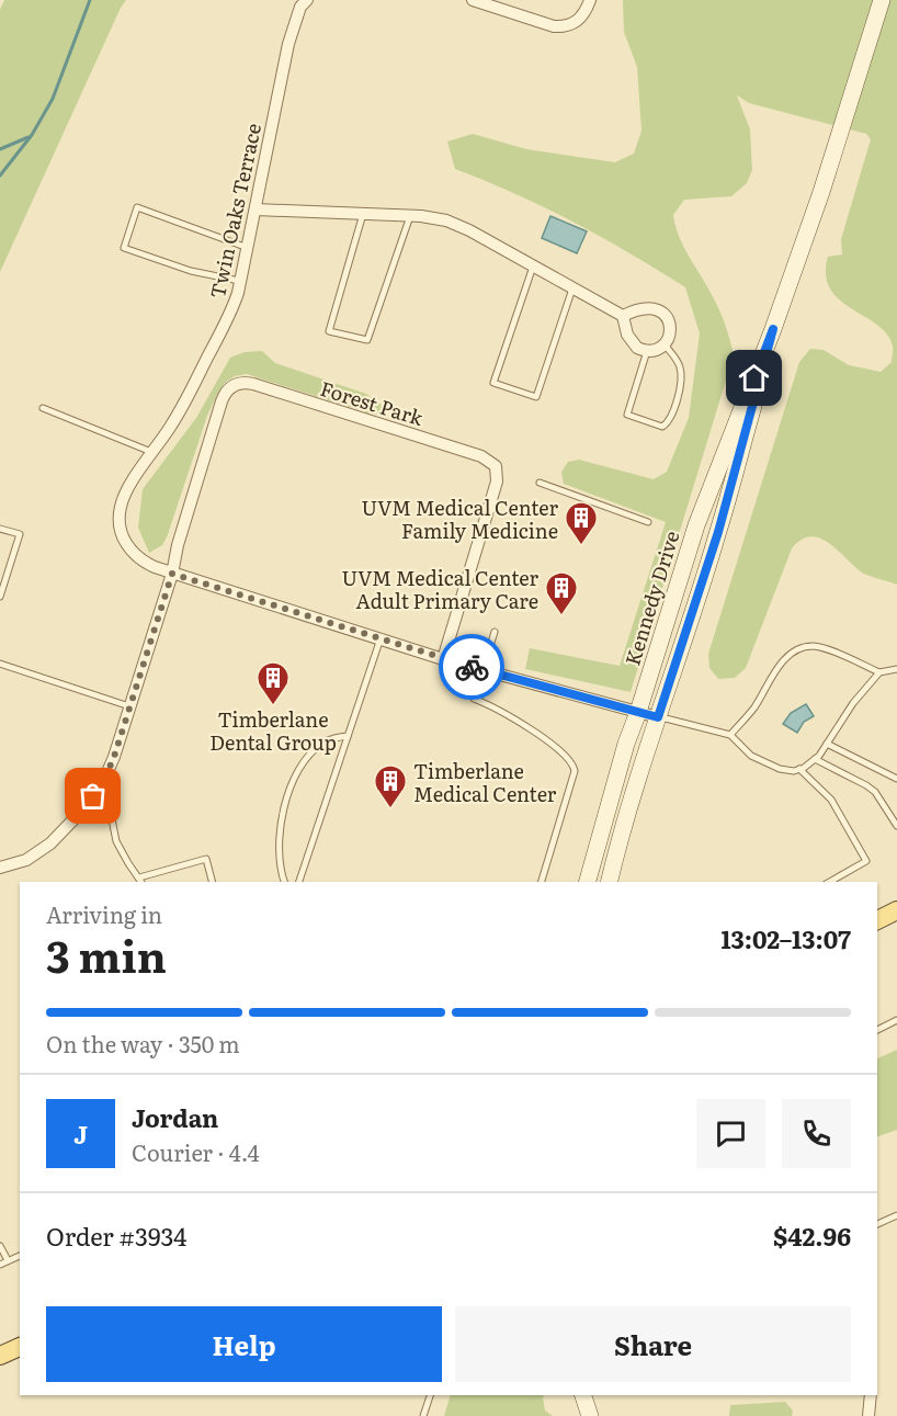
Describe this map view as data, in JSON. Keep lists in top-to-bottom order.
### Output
{
  "streets": {
    "main road": ["Kennedy Drive"],
    "street": ["Twin Oaks Terrace", "Forest Park"]
  },
  "crossings": [
    ["Twin Oaks Terrace", "Forest Park"],
    ["Twin Oaks Terrace", "Kennedy Drive"]
  ],
  "places": {
    "building": [
      "UVM Medical Center Family Medicine",
      "UVM Medical Center Adult Primary Care",
      "Timberlane Dental Group",
      "Timberlane Medical Center"
    ]
  },
  "page": {
    "heading": ["3 min", "Arriving in", "13:02–13:07"],
    "panel": [
      "Jordan",
      "Courier · 4.4",
      "Order #3934",
      "$42.96"
    ],
    "bar": "On the way · 350 m",
    "round": "J",
    "buttons": ["Help", "Share"]
  }
}
